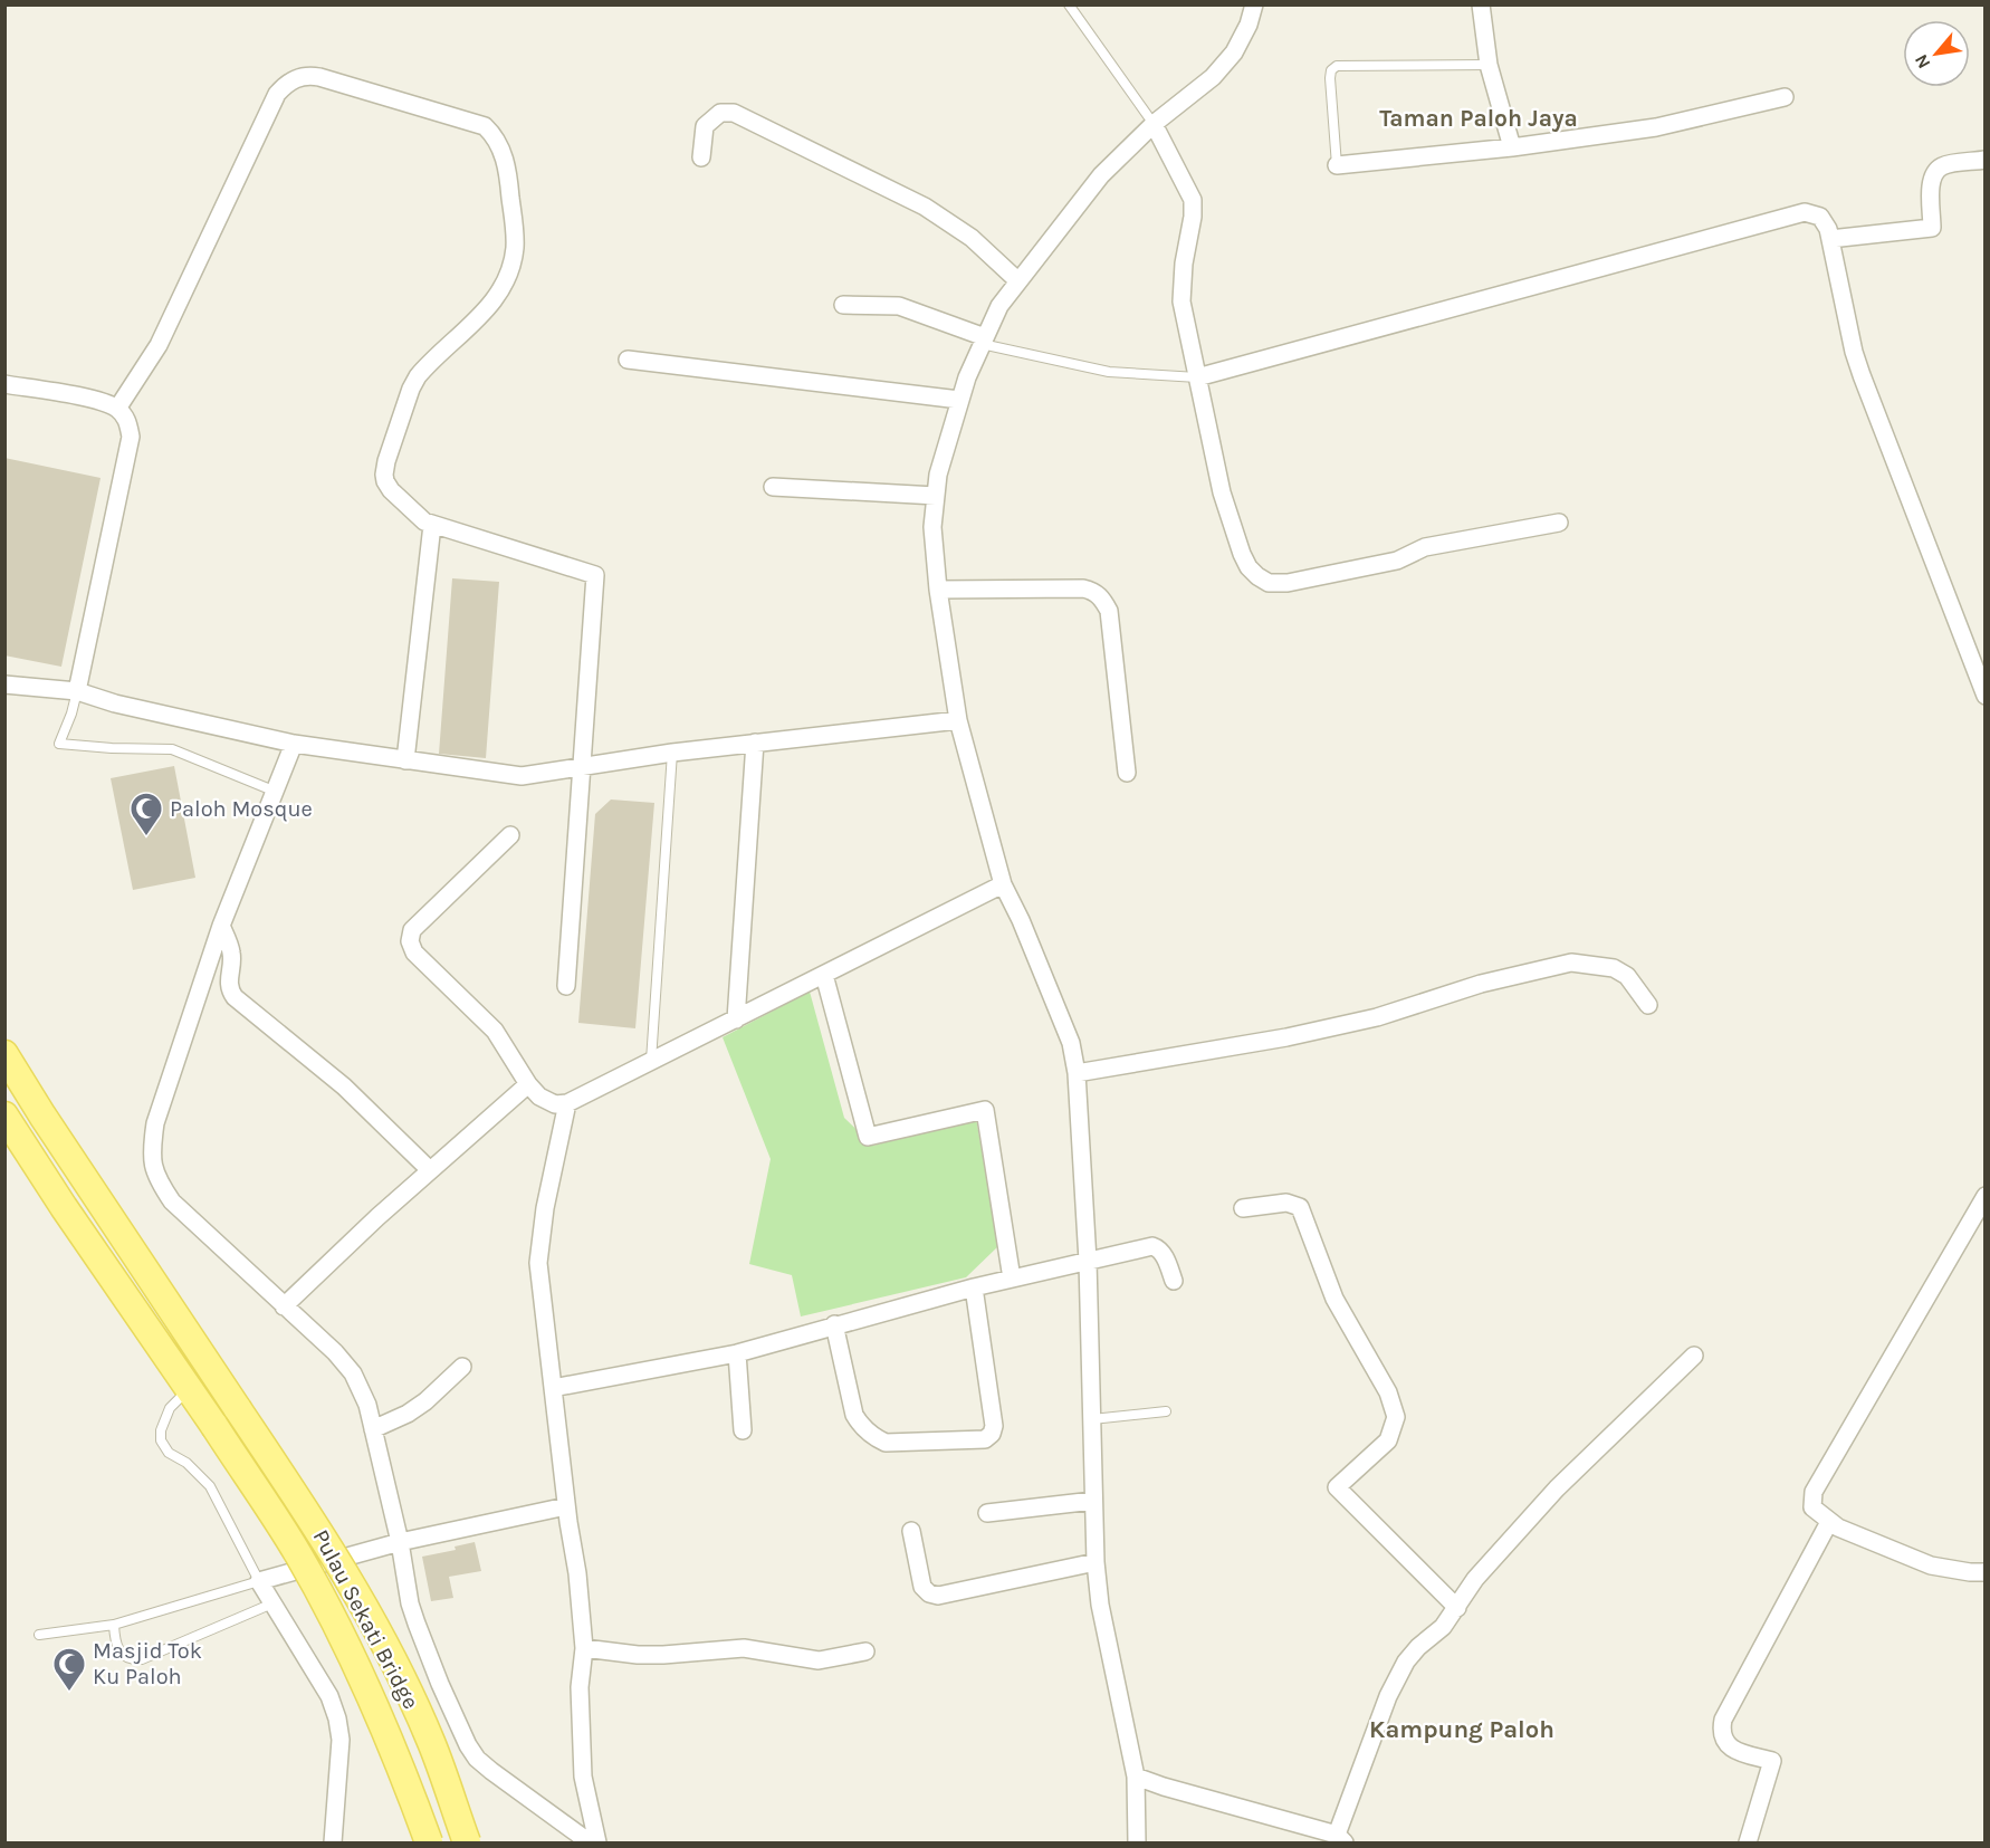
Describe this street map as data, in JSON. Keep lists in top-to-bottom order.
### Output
{
  "streets": {
    "main road": ["Pulau Sekati Bridge"]
  },
  "districts": ["Taman Paloh Jaya", "Kampung Paloh"],
  "places": {
    "mosque": ["Paloh Mosque", "Masjid Tok Ku Paloh"]
  },
  "north": "bottom left"
}
